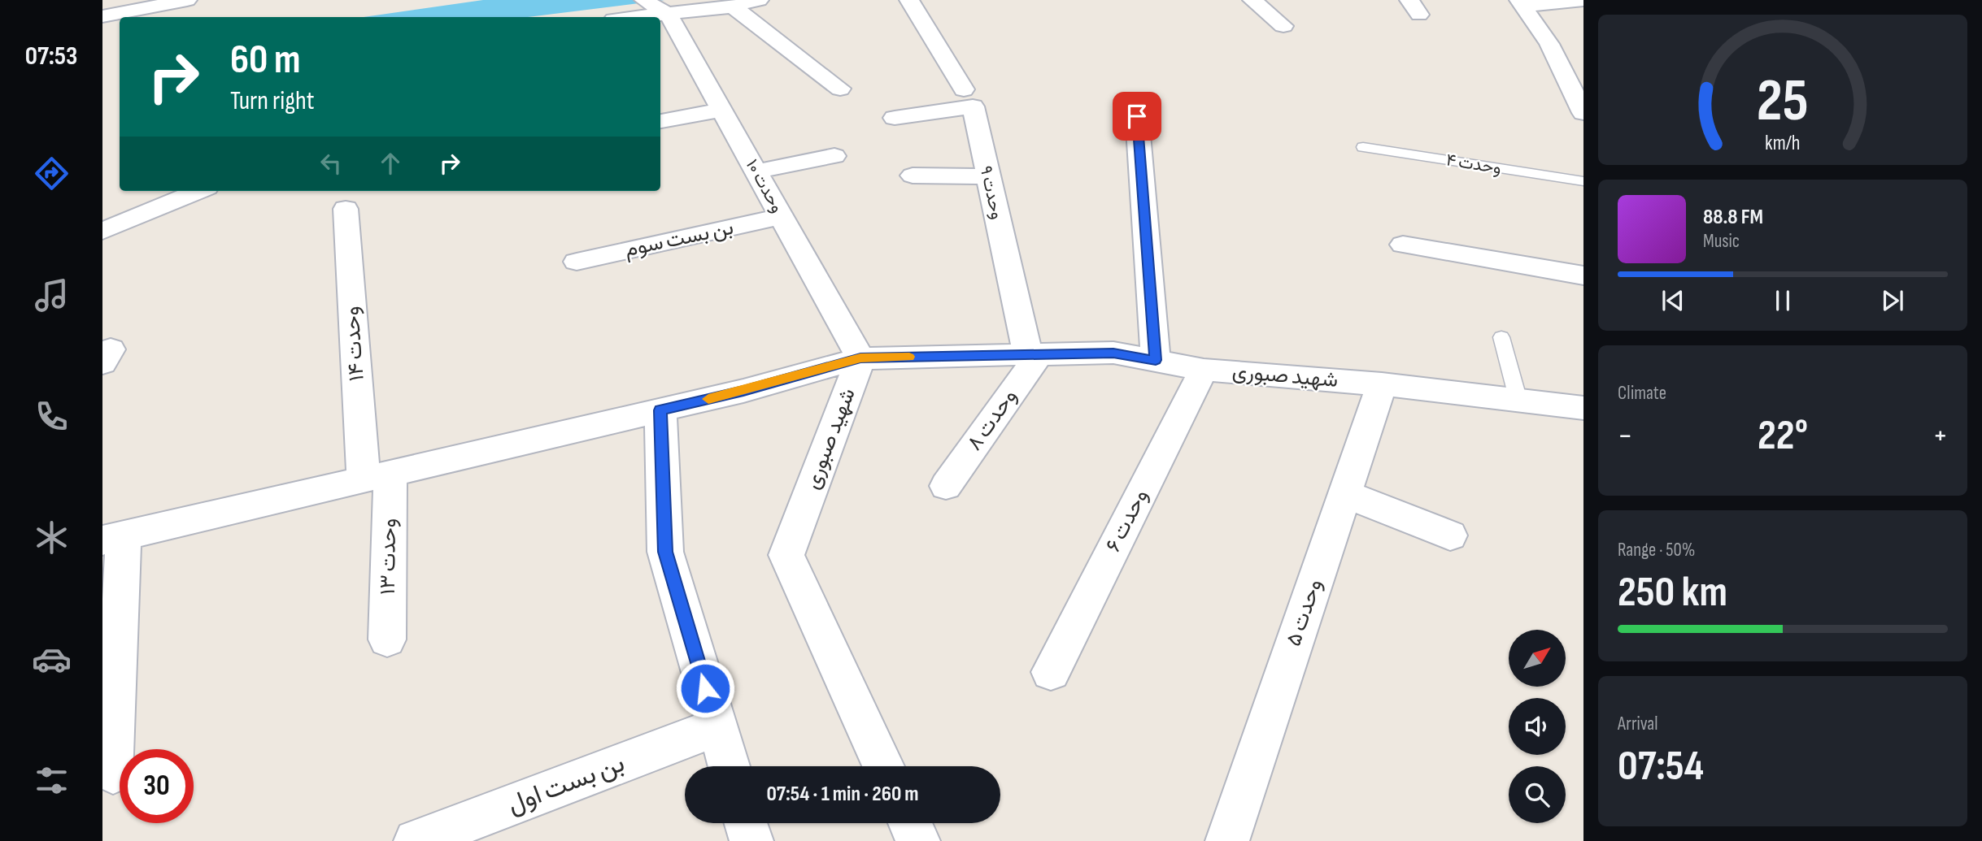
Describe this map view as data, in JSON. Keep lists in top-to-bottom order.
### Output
{
  "streets": {
    "street": [
      "وحدت ۱۰",
      "وحدت ۹",
      "بن بست سوم",
      "وحدت ۱۴",
      "شهید صبوری",
      "وحدت ۸",
      "وحدت ۶",
      "وحدت ۱۳",
      "وحدت ۵",
      "بن بست اول"
    ],
    "lane": ["وحدت ۴"]
  },
  "crossings": [
    ["وحدت ۱۰", "بن بست سوم"],
    ["وحدت ۱۰", "شهید صبوری"],
    ["وحدت ۹", "شهید صبوری"],
    ["وحدت ۹", "وحدت ۸"],
    ["وحدت ۱۴", "وحدت ۱۳"],
    ["شهید صبوری", "وحدت ۸"],
    ["شهید صبوری", "وحدت ۶"],
    ["شهید صبوری", "وحدت ۵"]
  ],
  "north": "top right",
  "page": {
    "tabs": "07:53",
    "turn": ["60 m", "Turn right"],
    "song": ["88.8 FM", "Music"],
    "tile": [
      "Climate",
      ["Range · 50%", "250 km"],
      ["Arrival", "07:54"]
    ],
    "heat": ["−", "22°", "+"],
    "limit": "30",
    "trip": "07:54 · 1 min · 260 m",
    "gauge": ["25", "km/h"]
  }
}
